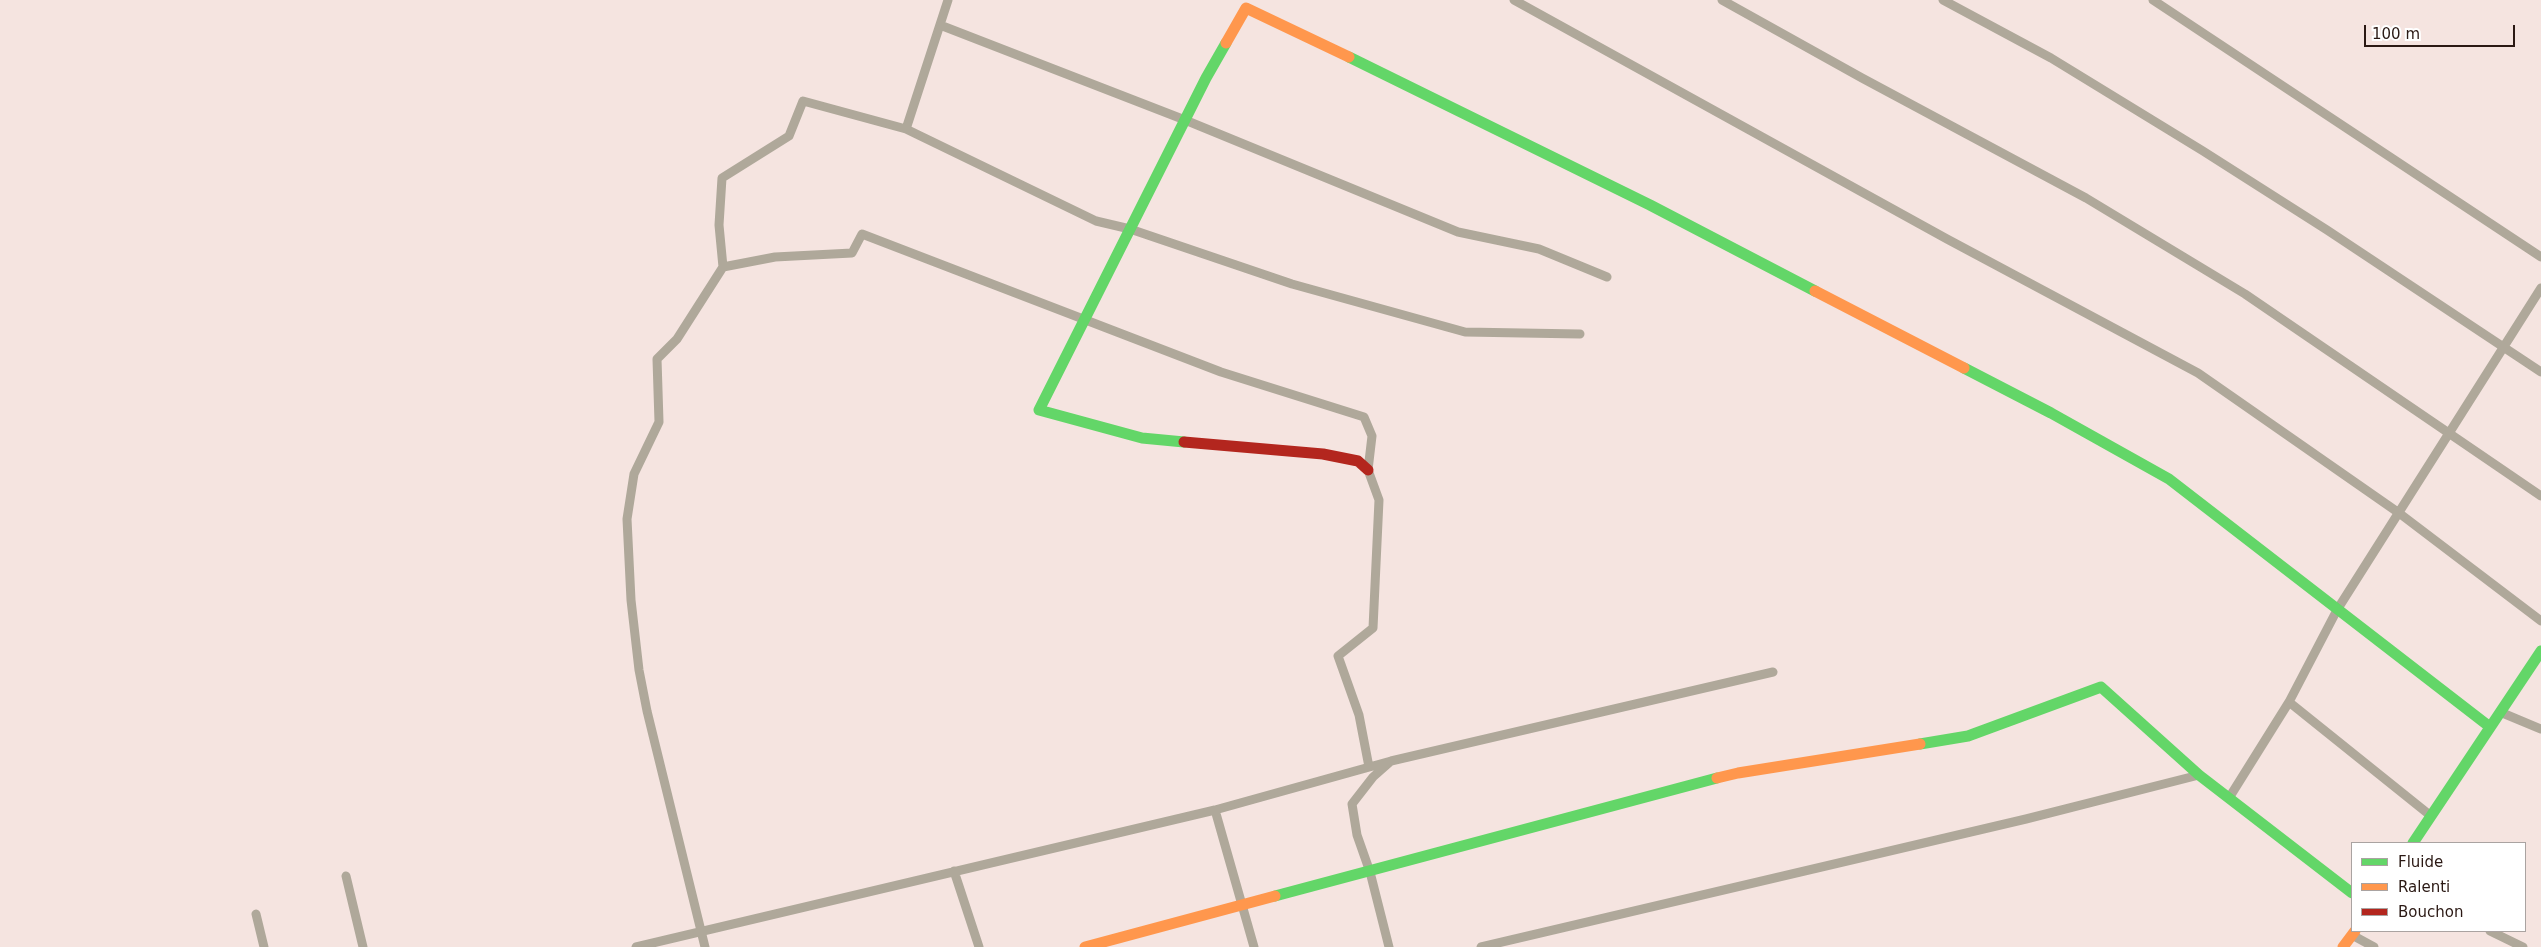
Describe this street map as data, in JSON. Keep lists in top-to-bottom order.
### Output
{
  "legend": ["Fluide", "Ralenti", "Bouchon"],
  "scale_bar": "100 m"
}
